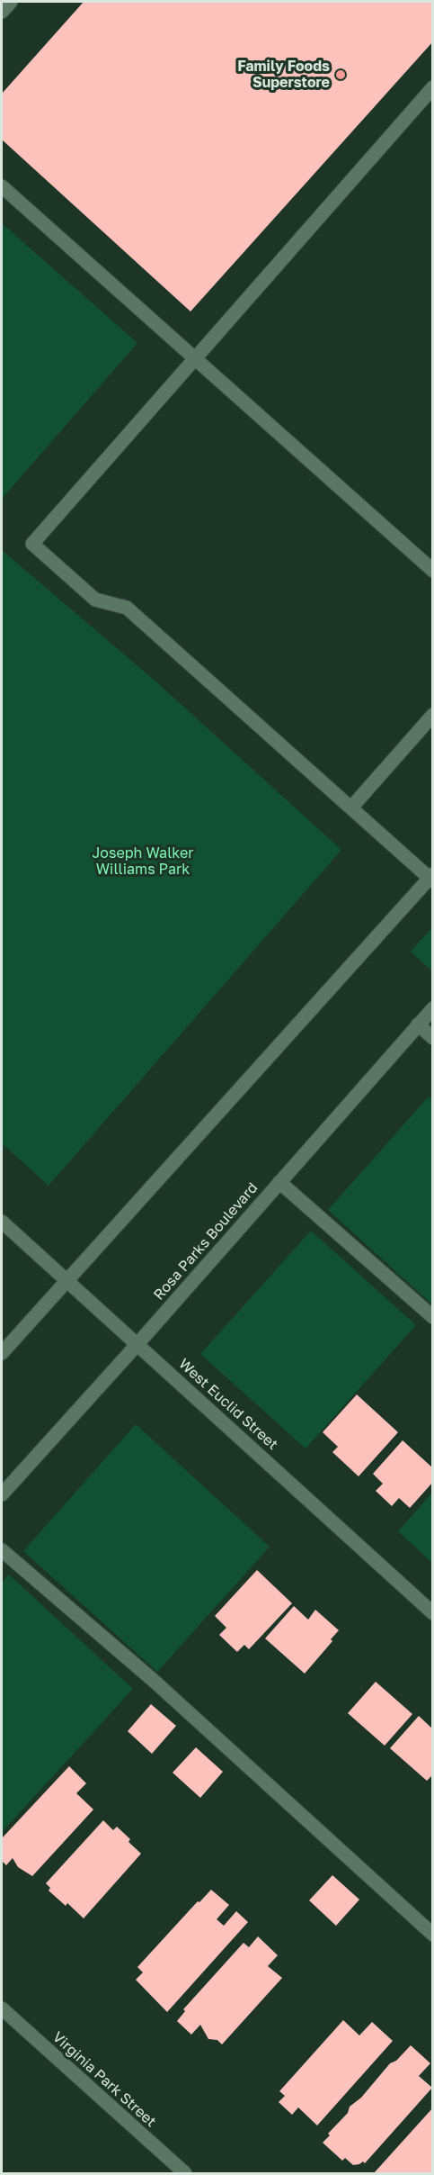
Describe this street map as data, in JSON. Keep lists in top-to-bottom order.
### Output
{
  "streets": {
    "street": ["Rosa Parks Boulevard", "West Euclid Street", "Virginia Park Street"]
  },
  "crossings": [
    ["Rosa Parks Boulevard", "West Euclid Street"]
  ],
  "parks": ["Joseph Walker Williams Park"],
  "places": ["Family Foods Superstore"]
}
